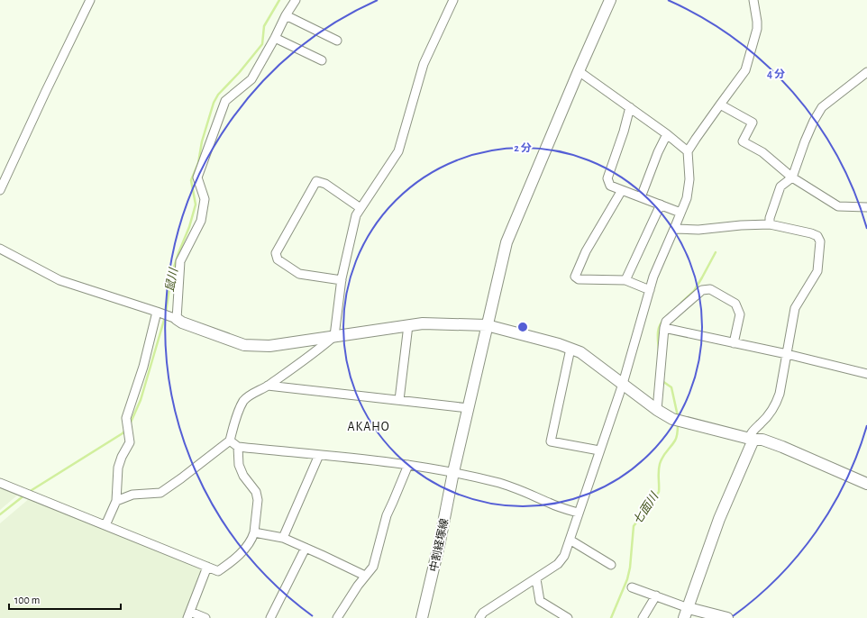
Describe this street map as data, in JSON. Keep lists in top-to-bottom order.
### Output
{
  "streets": {
    "street": ["中割経塚線"]
  },
  "districts": ["AKAHO"],
  "water": ["鼠川", "七面川"],
  "scale_bar": "100 m",
  "rings": ["4 分", "2 分"]
}
